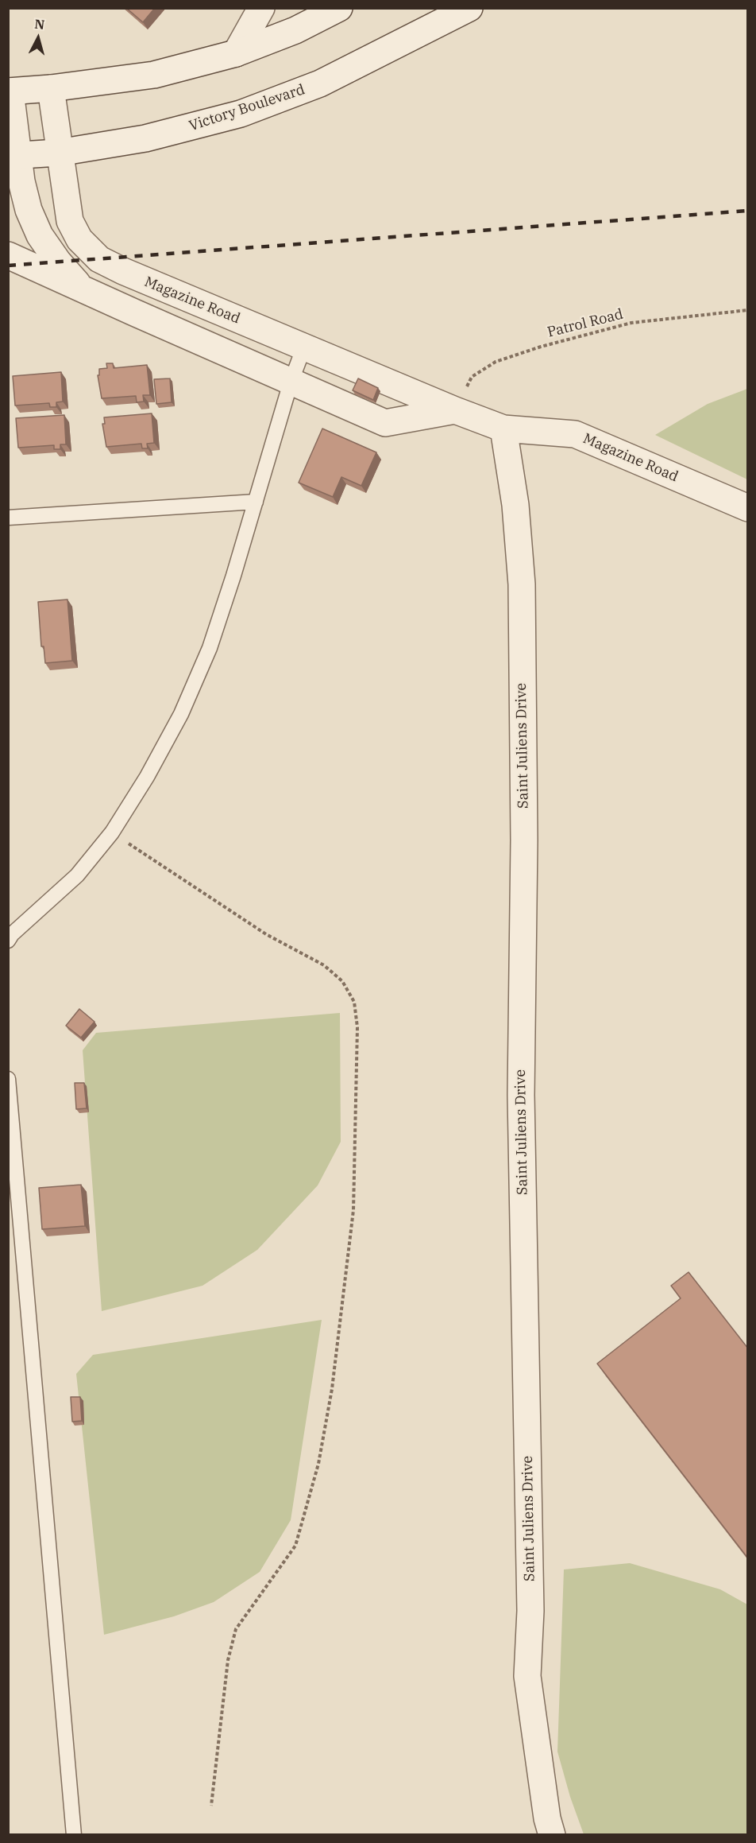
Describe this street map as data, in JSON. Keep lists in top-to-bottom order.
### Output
{
  "streets": {
    "street": ["Victory Boulevard", "Magazine Road", "Saint Juliens Drive"],
    "path": ["Patrol Road"]
  },
  "crossings": [
    ["Victory Boulevard", "Magazine Road"],
    ["Magazine Road", "Patrol Road"],
    ["Magazine Road", "Saint Juliens Drive"]
  ],
  "north": "top"
}
